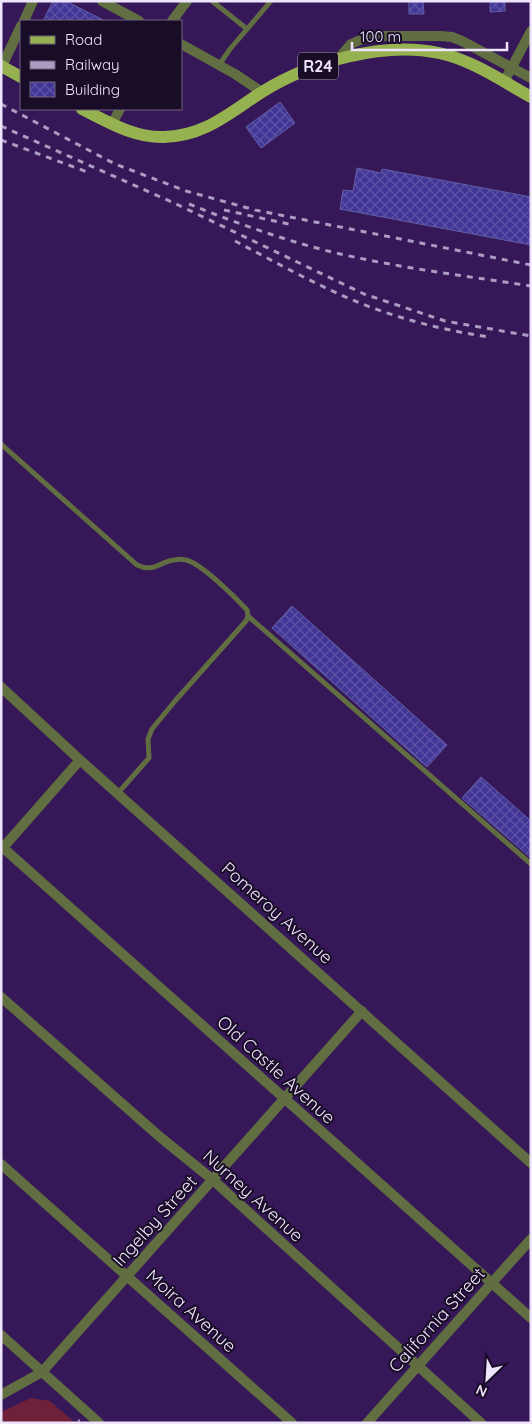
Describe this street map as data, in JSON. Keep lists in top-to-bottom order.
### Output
{
  "streets": {
    "main road": ["R24"],
    "street": [
      "Pomeroy Avenue",
      "Old Castle Avenue",
      "Nurney Avenue",
      "Ingelby Street",
      "Moira Avenue",
      "California Street"
    ]
  },
  "crossings": [
    ["Pomeroy Avenue", "Ingelby Street"],
    ["Old Castle Avenue", "Ingelby Street"],
    ["Old Castle Avenue", "California Street"],
    ["Nurney Avenue", "Ingelby Street"],
    ["Nurney Avenue", "California Street"],
    ["Ingelby Street", "Moira Avenue"]
  ],
  "legend": ["Road", "Railway", "Building"],
  "scale_bar": "100 m",
  "north": "bottom left"
}
